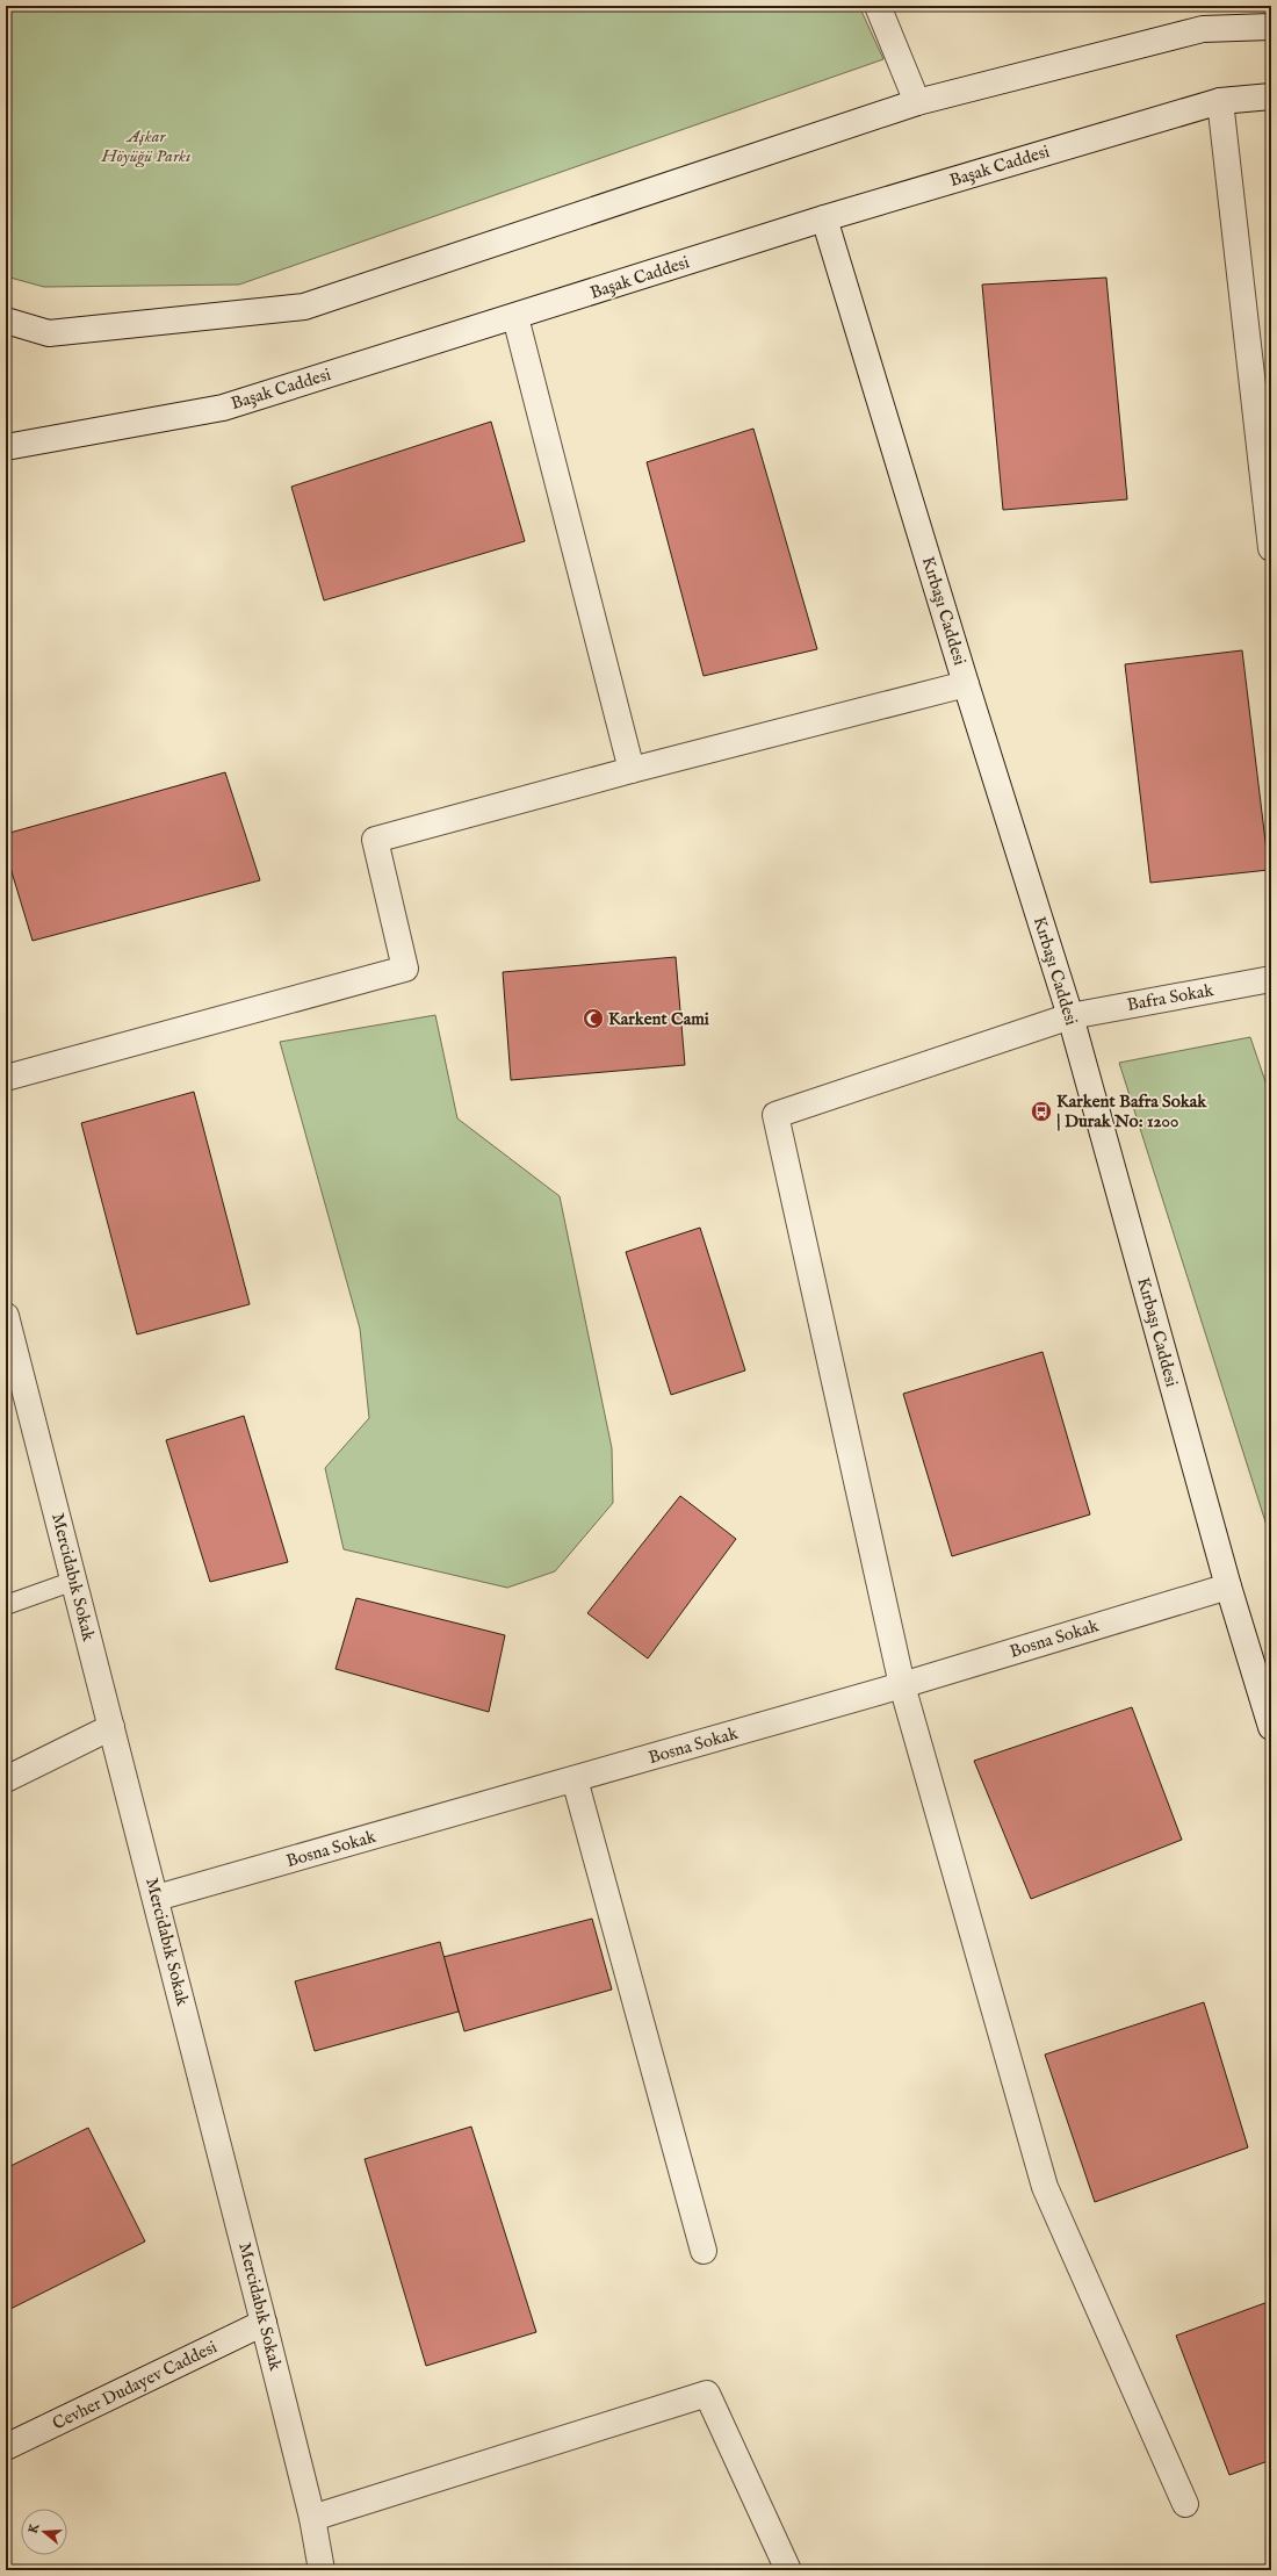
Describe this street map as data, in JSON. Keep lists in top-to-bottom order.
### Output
{
  "streets": {
    "street": [
      "Başak Caddesi",
      "Kırbaşı Caddesi",
      "Bafra Sokak",
      "Mercidabık Sokak",
      "Bosna Sokak",
      "Cevher Dudayev Caddesi"
    ]
  },
  "crossings": [
    ["Başak Caddesi", "Kırbaşı Caddesi"],
    ["Kırbaşı Caddesi", "Bafra Sokak"],
    ["Kırbaşı Caddesi", "Bosna Sokak"],
    ["Bafra Sokak", "Bosna Sokak"],
    ["Mercidabık Sokak", "Bosna Sokak"],
    ["Mercidabık Sokak", "Cevher Dudayev Caddesi"]
  ],
  "parks": ["Aşkar Höyüğü Parkı"],
  "places": {
    "mosque": ["Karkent Cami"],
    "bus stop": ["Karkent Bafra Sokak | Durak No: 1200"]
  },
  "north": "left"
}
